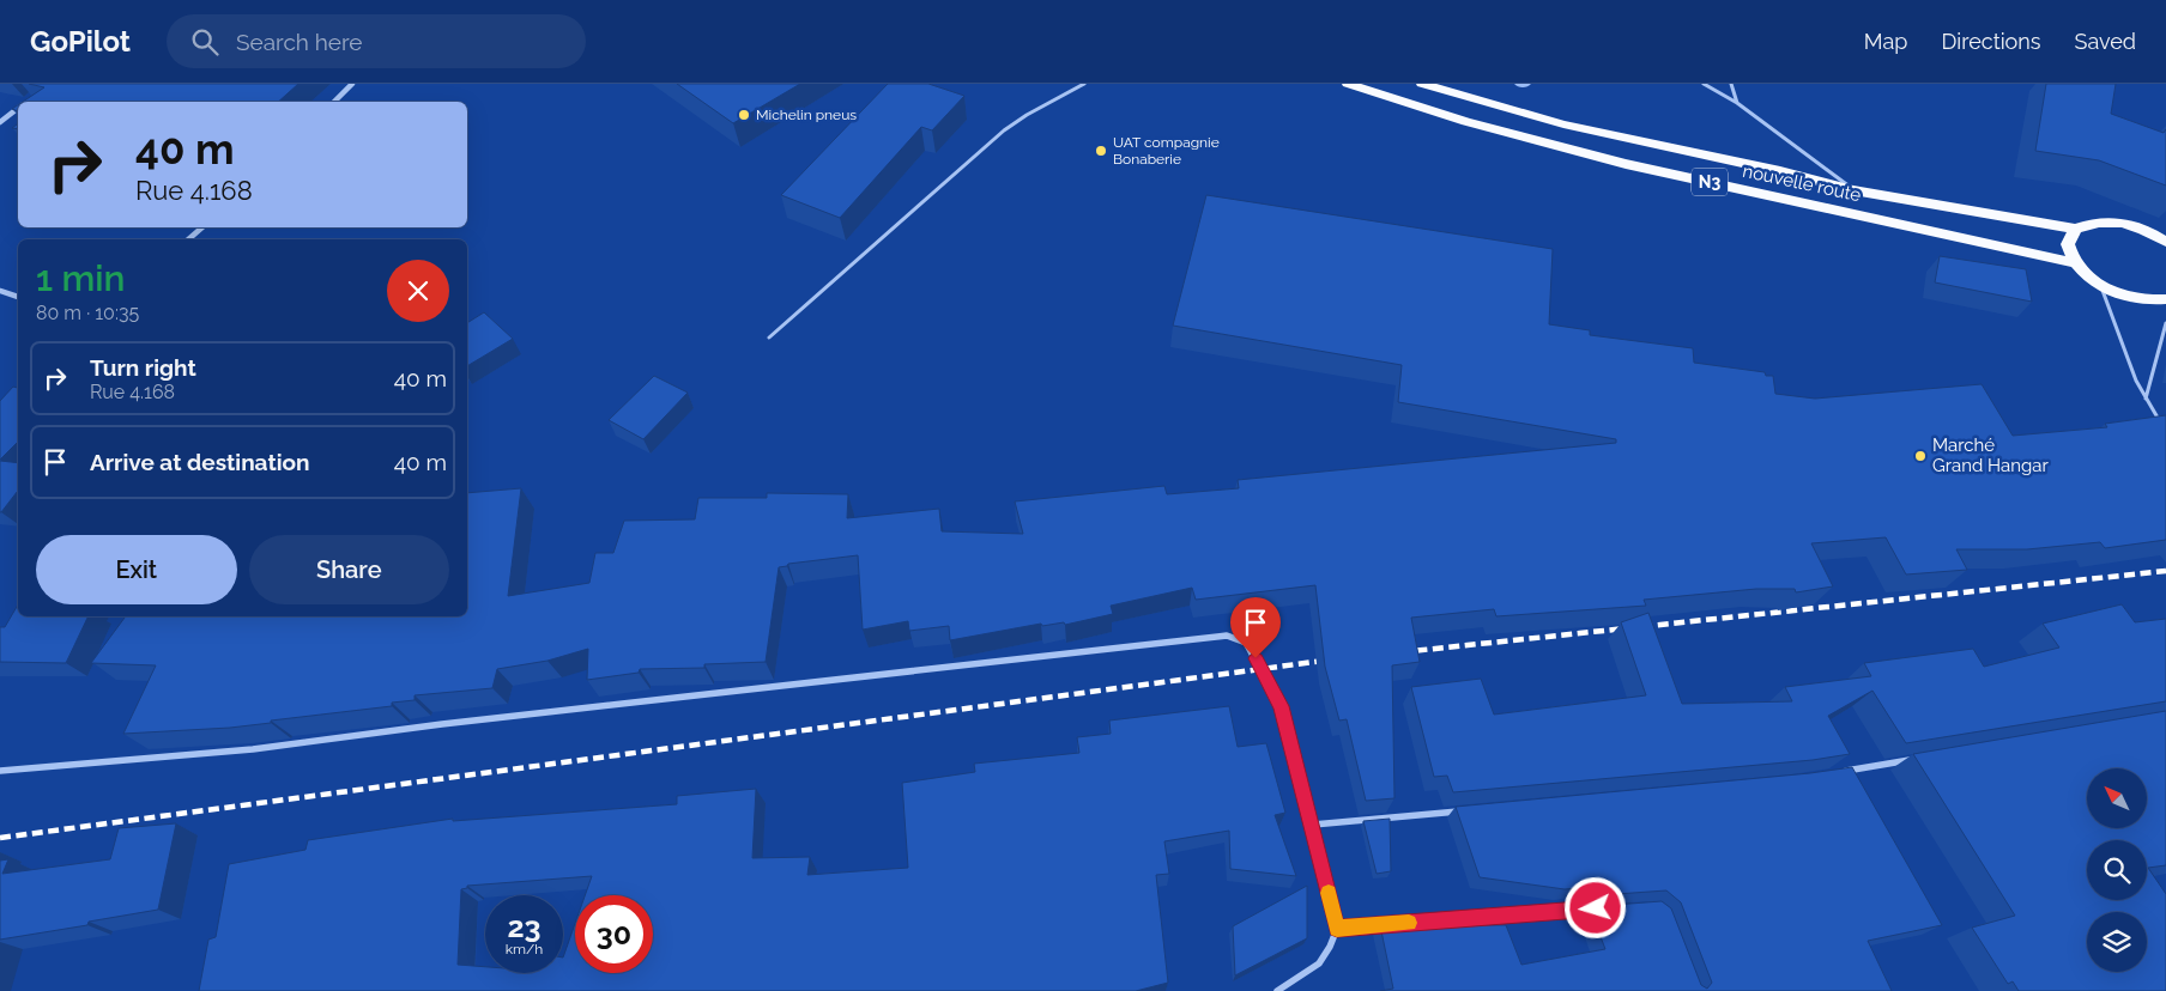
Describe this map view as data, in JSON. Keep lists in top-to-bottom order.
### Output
{
  "streets": {
    "highway": ["N3", "nouvelle route"]
  },
  "places": ["Michelin pneus", "UAT compagnie Bonaberie", "Marché Grand Hangar"],
  "north": "top left",
  "page": {
    "header": "GoPilot",
    "search": "Search here",
    "nav": ["Map", "Directions", "Saved"],
    "turn": ["40 m", "Rue 4.168"],
    "heading": ["1 min", "80 m · 10:35"],
    "list": [
      {
        "name": "Turn right",
        "note": "Rue 4.168",
        "value": "40 m"
      },
      {
        "name": "Arrive at destination",
        "value": "40 m"
      }
    ],
    "buttons": ["Exit", "Share"],
    "speed": "23 km/h",
    "limit": "30"
  }
}
